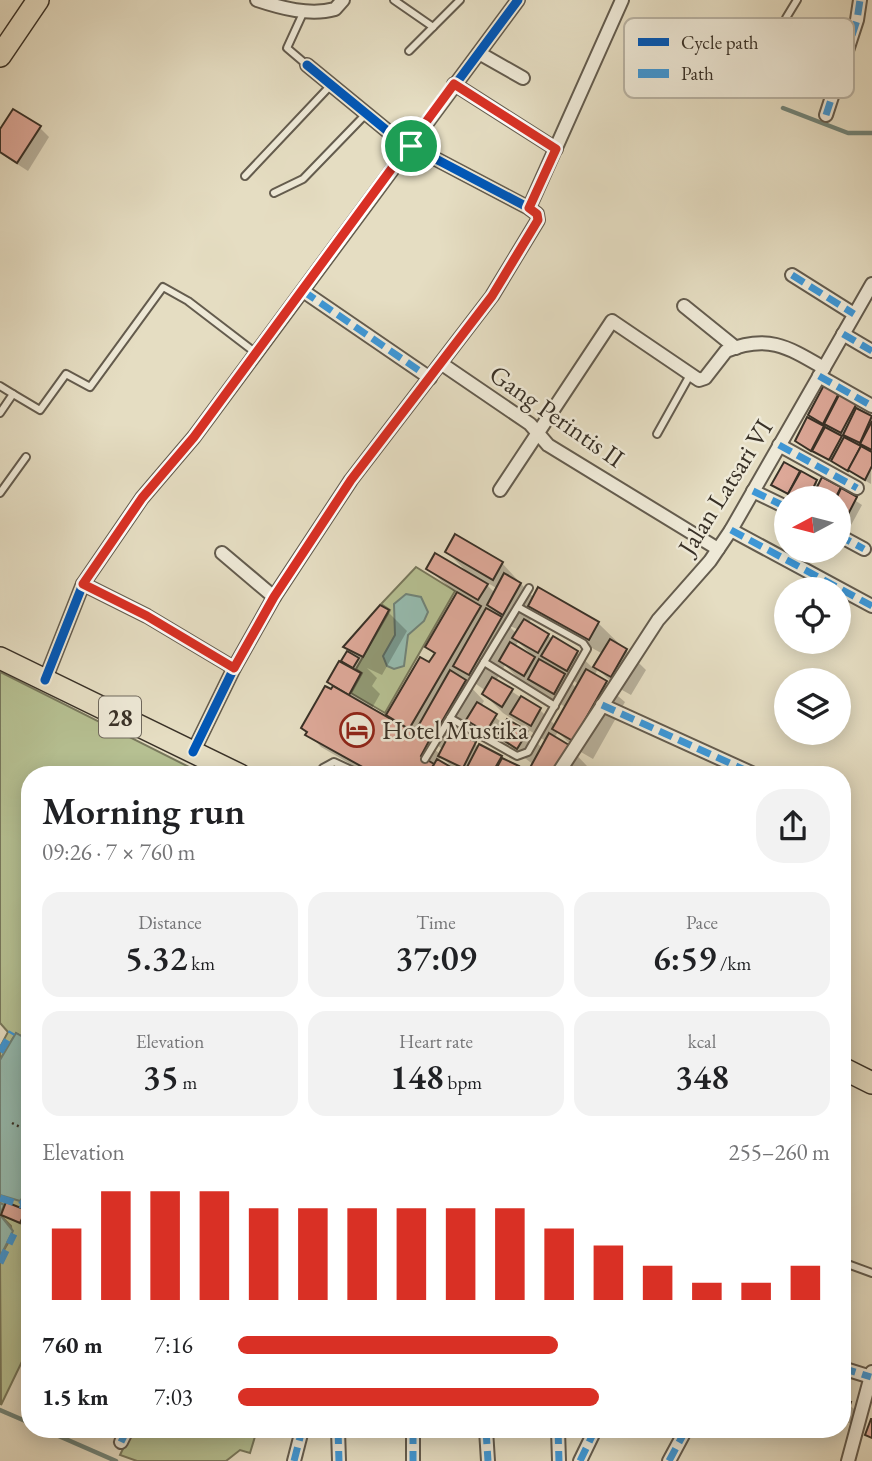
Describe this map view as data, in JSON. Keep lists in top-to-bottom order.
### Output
{
  "streets": {
    "highway": ["28"],
    "street": ["Gang Perintis II", "Jalan Latsari VI"]
  },
  "crossings": [
    ["Gang Perintis II", "Jalan Latsari VI"]
  ],
  "places": {
    "hotel": ["Hotel Mustika"]
  },
  "legend": ["Cycle path", "Path"],
  "north": "left",
  "page": {
    "heading": ["Morning run", "09:26 · 7 × 760 m"],
    "stats": [
      ["Distance", "5.32 km"],
      ["Time", "37:09"],
      ["Pace", "6:59 /km"],
      ["Elevation", "35 m"],
      ["Heart rate", "148 bpm"],
      ["kcal", "348"]
    ],
    "chart": ["Elevation", "255–260 m"],
    "list": [
      {
        "name": "760 m",
        "note": "7:16"
      },
      {
        "name": "1.5 km",
        "note": "7:03"
      }
    ]
  }
}
